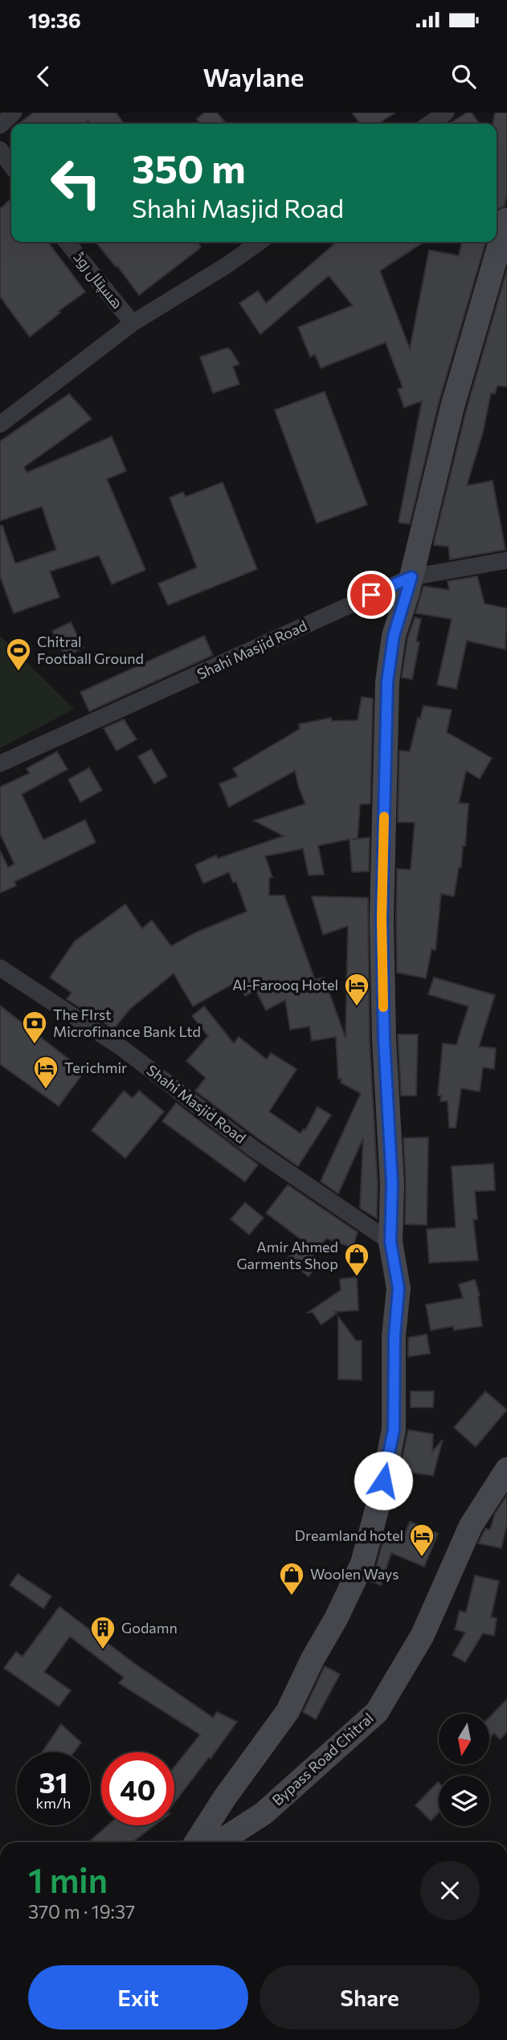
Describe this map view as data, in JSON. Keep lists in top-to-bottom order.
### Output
{
  "streets": {
    "street": ["ھسپتال روڈ", "Shahi Masjid Road", "Bypass Road Chitral"]
  },
  "places": {
    "sports": ["Chitral Football Ground"],
    "hotel": ["Al-Farooq Hotel", "Terichmir", "Dreamland hotel"],
    "bank": ["The FIrst Microfinance Bank Ltd"],
    "shop": ["Amir Ahmed Garments Shop", "Woolen Ways"],
    "building": ["Godamn"]
  },
  "north": "bottom",
  "page": {
    "status": "19:36",
    "header": "Waylane",
    "turn": ["350 m", "Shahi Masjid Road"],
    "speed": "31 km/h",
    "limit": "40",
    "heading": ["1 min", "370 m · 19:37"],
    "buttons": ["Exit", "Share"]
  }
}
